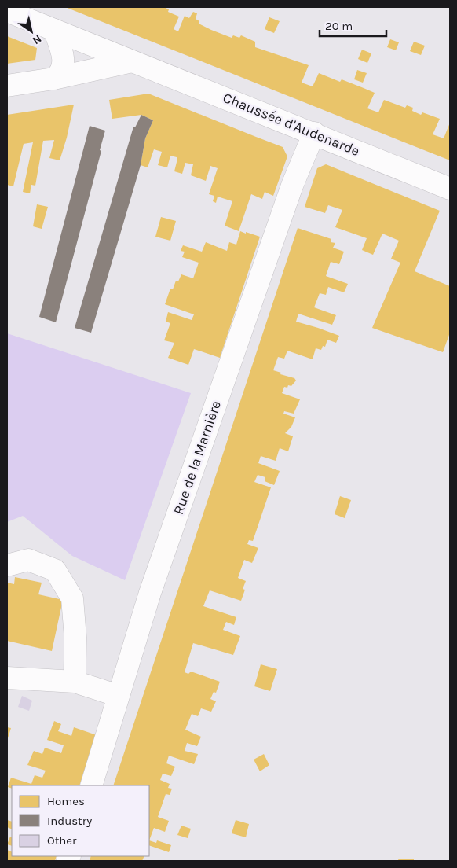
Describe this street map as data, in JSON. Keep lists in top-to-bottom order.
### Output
{
  "streets": {
    "street": ["Chaussée d'Audenarde", "Rue de la Marnière"]
  },
  "crossings": [
    ["Chaussée d'Audenarde", "Rue de la Marnière"]
  ],
  "legend": ["Homes", "Industry", "Other"],
  "scale_bar": "20 m",
  "north": "bottom right"
}
